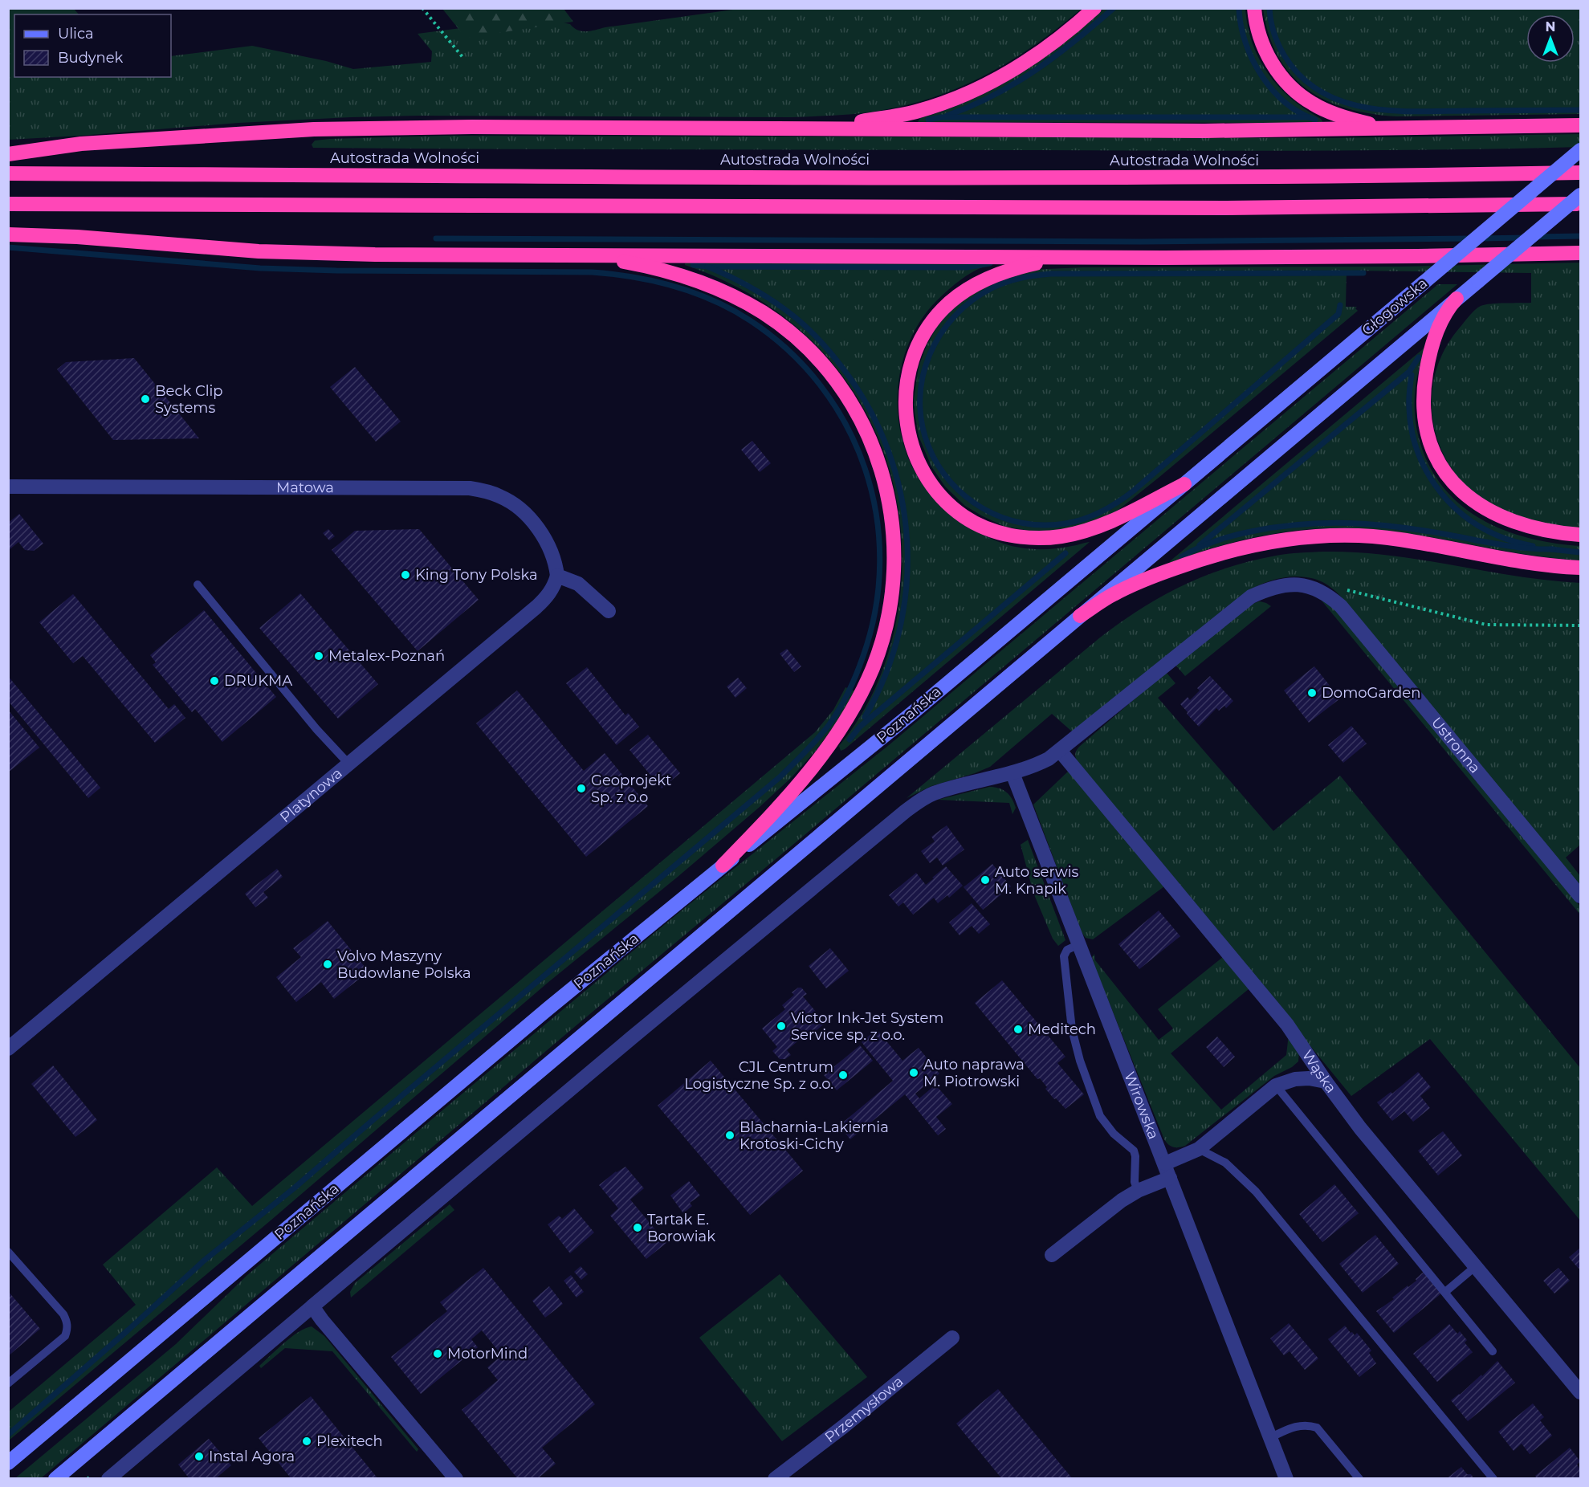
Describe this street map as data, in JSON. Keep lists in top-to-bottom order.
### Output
{
  "streets": {
    "highway": ["Autostrada Wolności"],
    "main road": ["Głogowska", "Poznańska"],
    "street": [
      "Matowa",
      "Ustronna",
      "Platynowa",
      "Wąska",
      "Wirowska",
      "Przemysłowa"
    ]
  },
  "crossings": [
    ["Głogowska", "Poznańska"],
    ["Matowa", "Platynowa"]
  ],
  "places": [
    "Beck Clip Systems",
    "King Tony Polska",
    "Metalex-Poznań",
    "DRUKMA",
    "DomoGarden",
    "Geoprojekt Sp. z o.o",
    "Auto serwis M. Knapik",
    "Volvo Maszyny Budowlane Polska",
    "Victor Ink-Jet System Service sp. z o.o.",
    "Meditech",
    "Auto naprawa M. Piotrowski",
    "CJL Centrum Logistyczne Sp. z o.o.",
    "Blacharnia-Lakiernia Krotoski-Cichy",
    "Tartak E. Borowiak",
    "MotorMind",
    "Plexitech",
    "Instal Agora"
  ],
  "legend": ["Ulica", "Budynek"],
  "north": "top"
}
